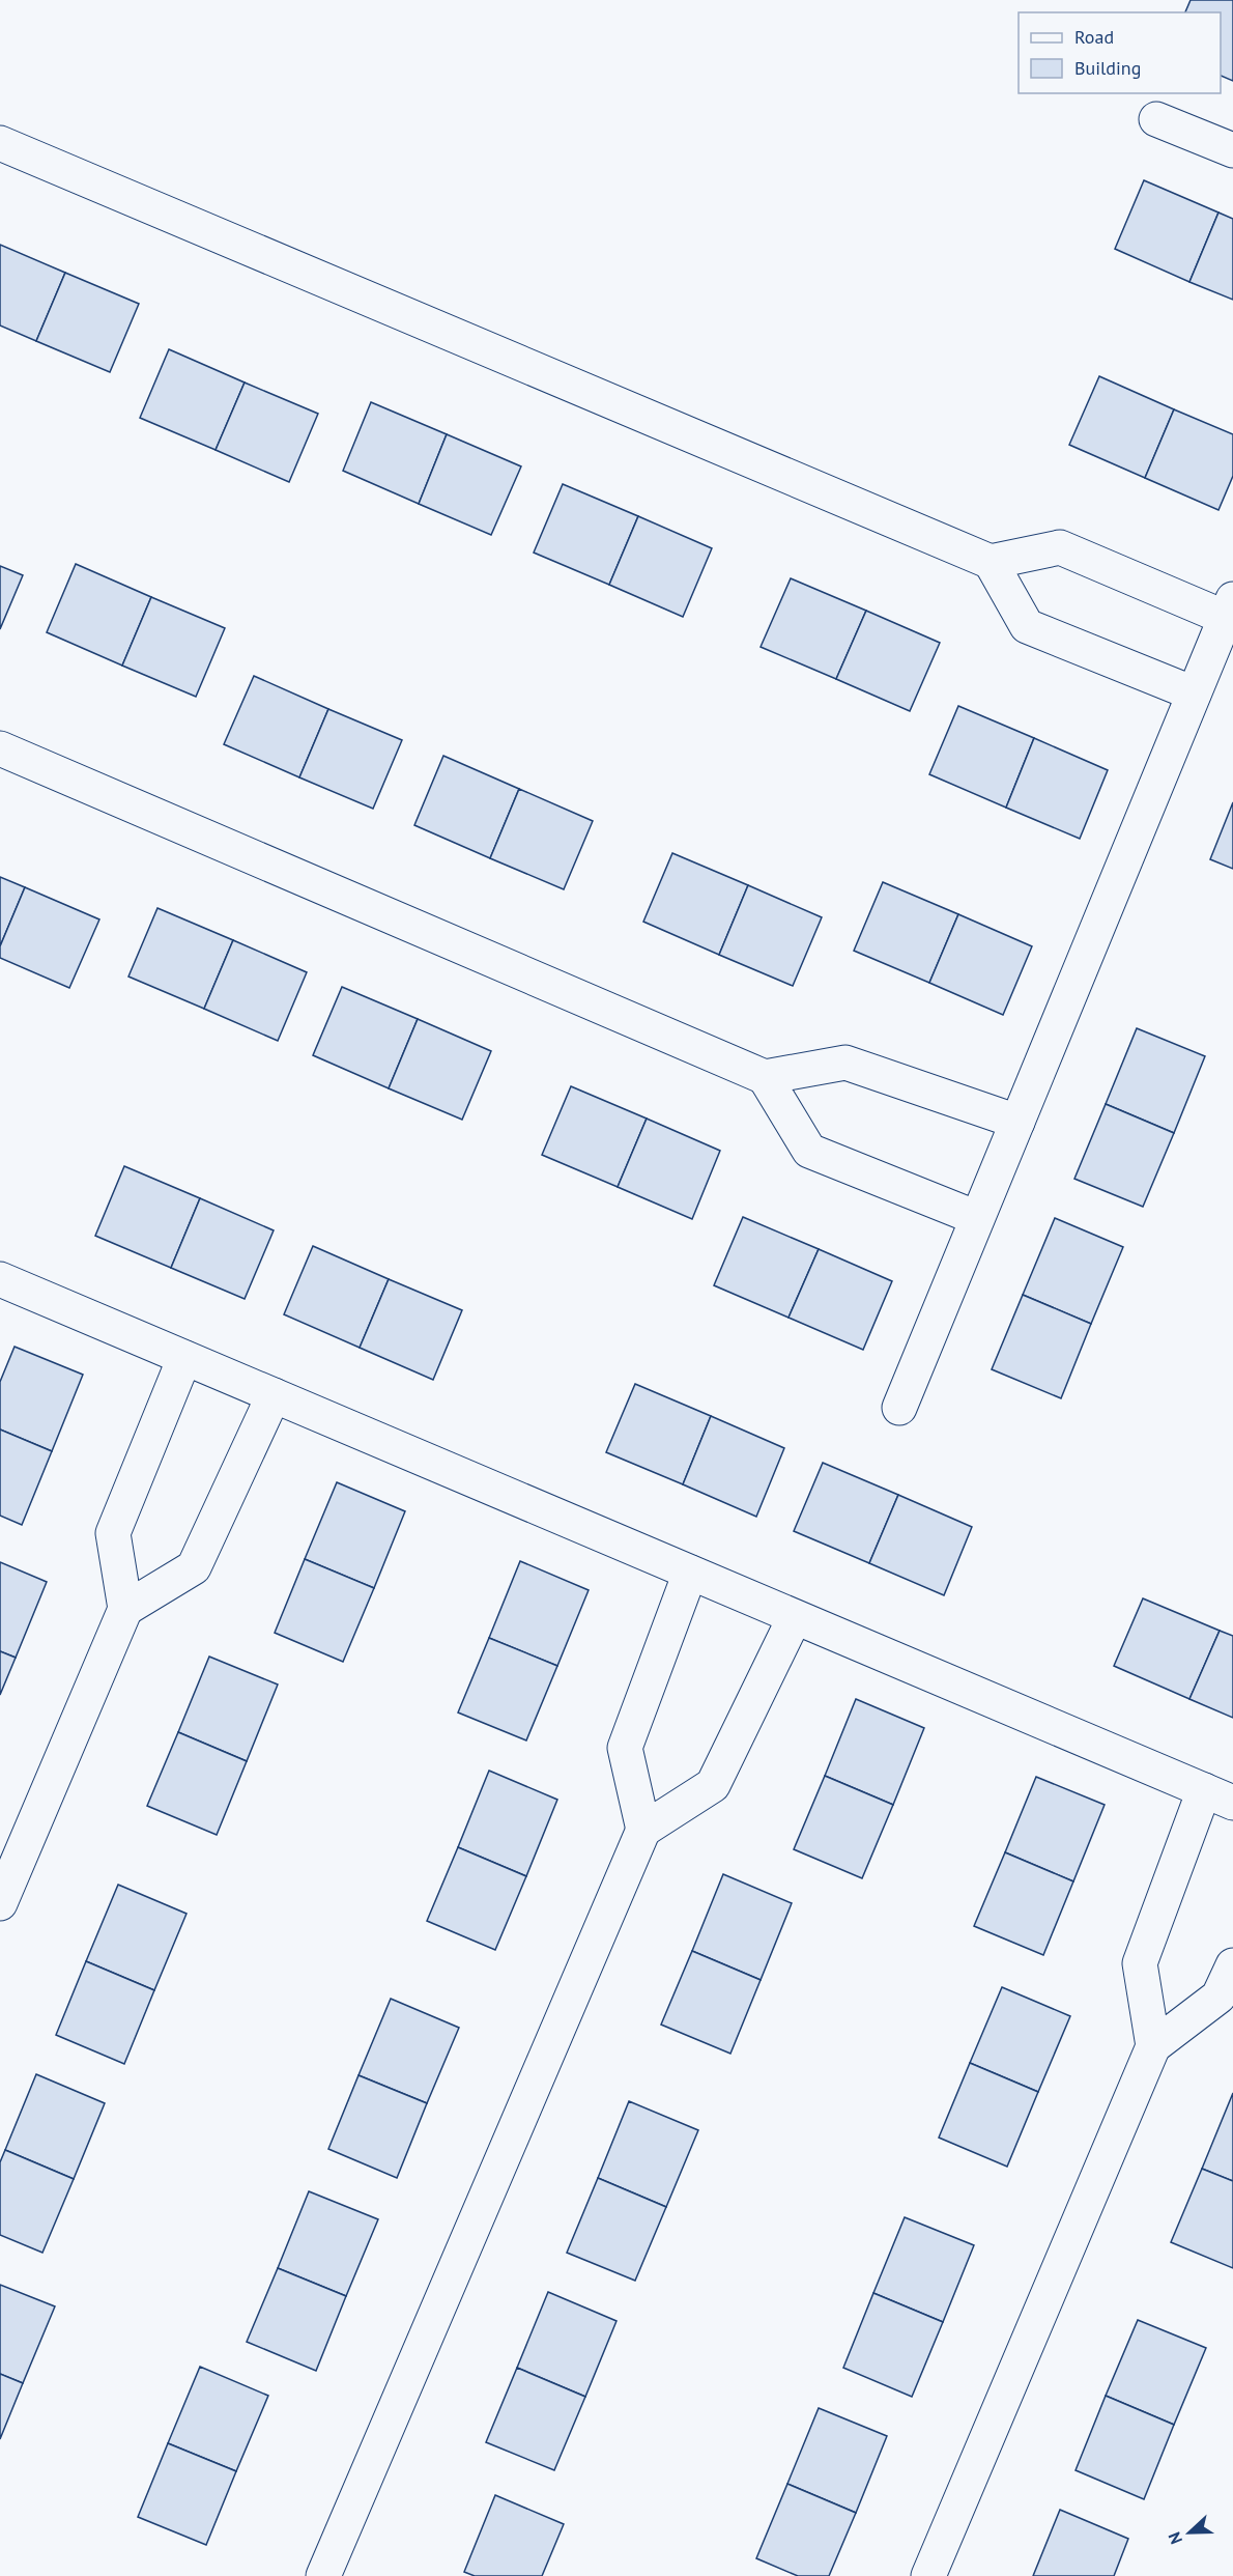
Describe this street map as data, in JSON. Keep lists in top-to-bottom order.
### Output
{
  "legend": ["Road", "Building"],
  "north": "left"
}
